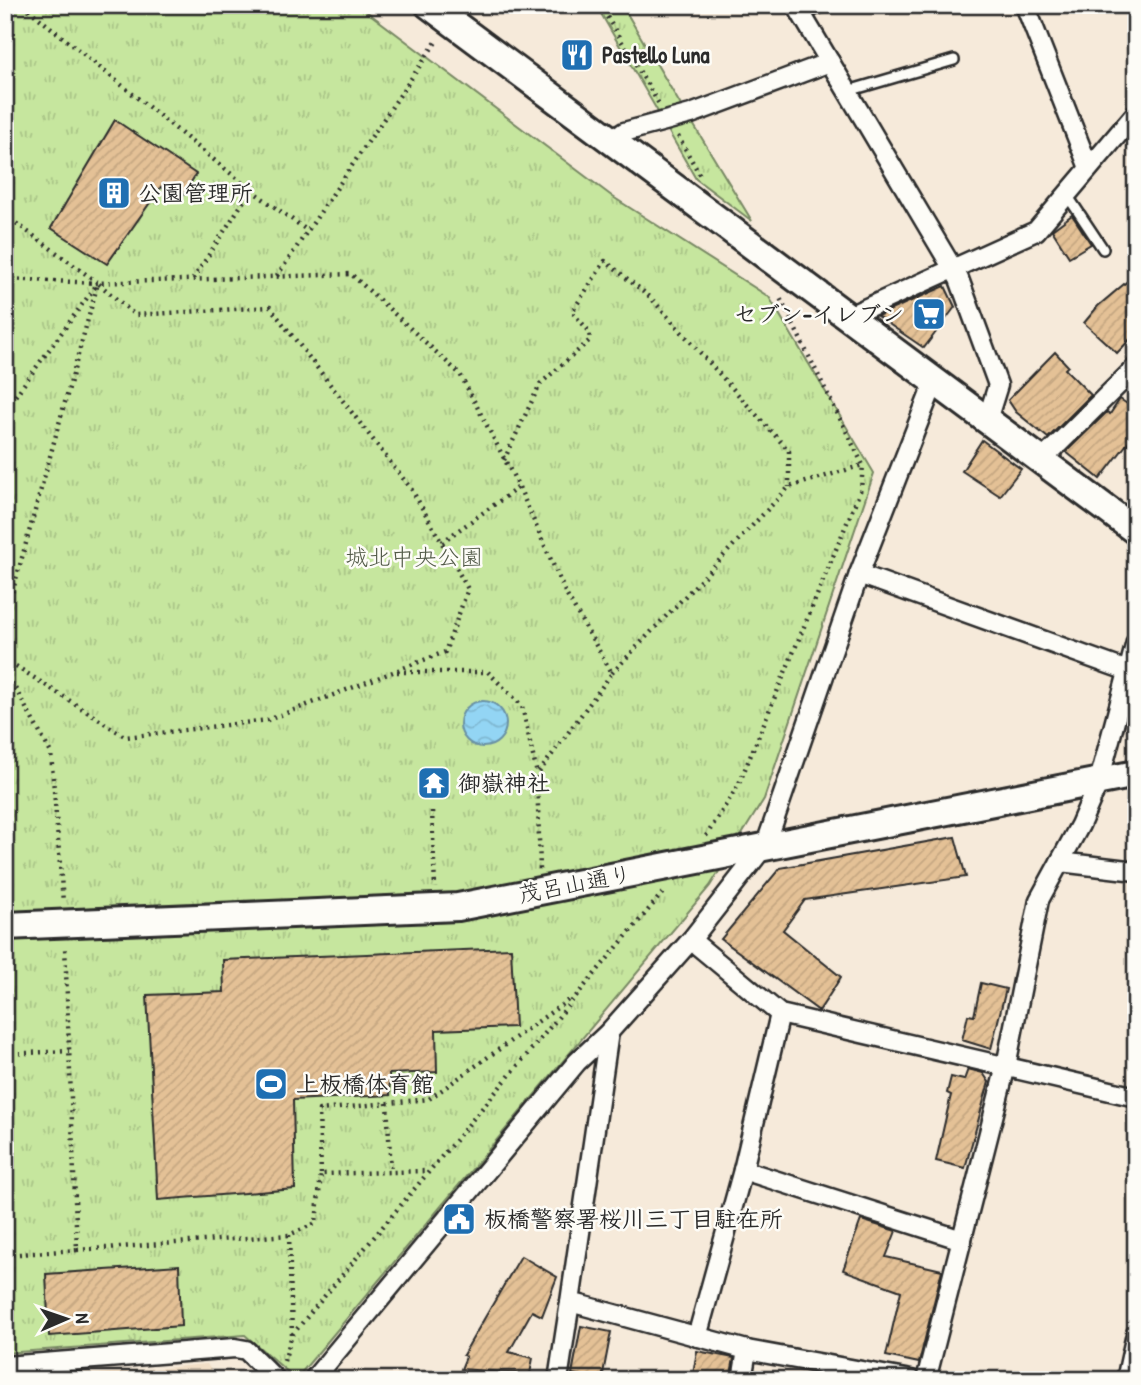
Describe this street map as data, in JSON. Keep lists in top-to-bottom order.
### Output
{
  "streets": {
    "street": ["茂呂山通り"]
  },
  "parks": ["城北中央公園"],
  "places": {
    "restaurant": ["Pastello Luna"],
    "building": ["公園管理所"],
    "supermarket": ["セブン-イレブン"],
    "temple": ["御嶽神社"],
    "sports": ["上板橋体育館"],
    "public building": ["板橋警察署桜川三丁目駐在所"]
  },
  "north": "right"
}
